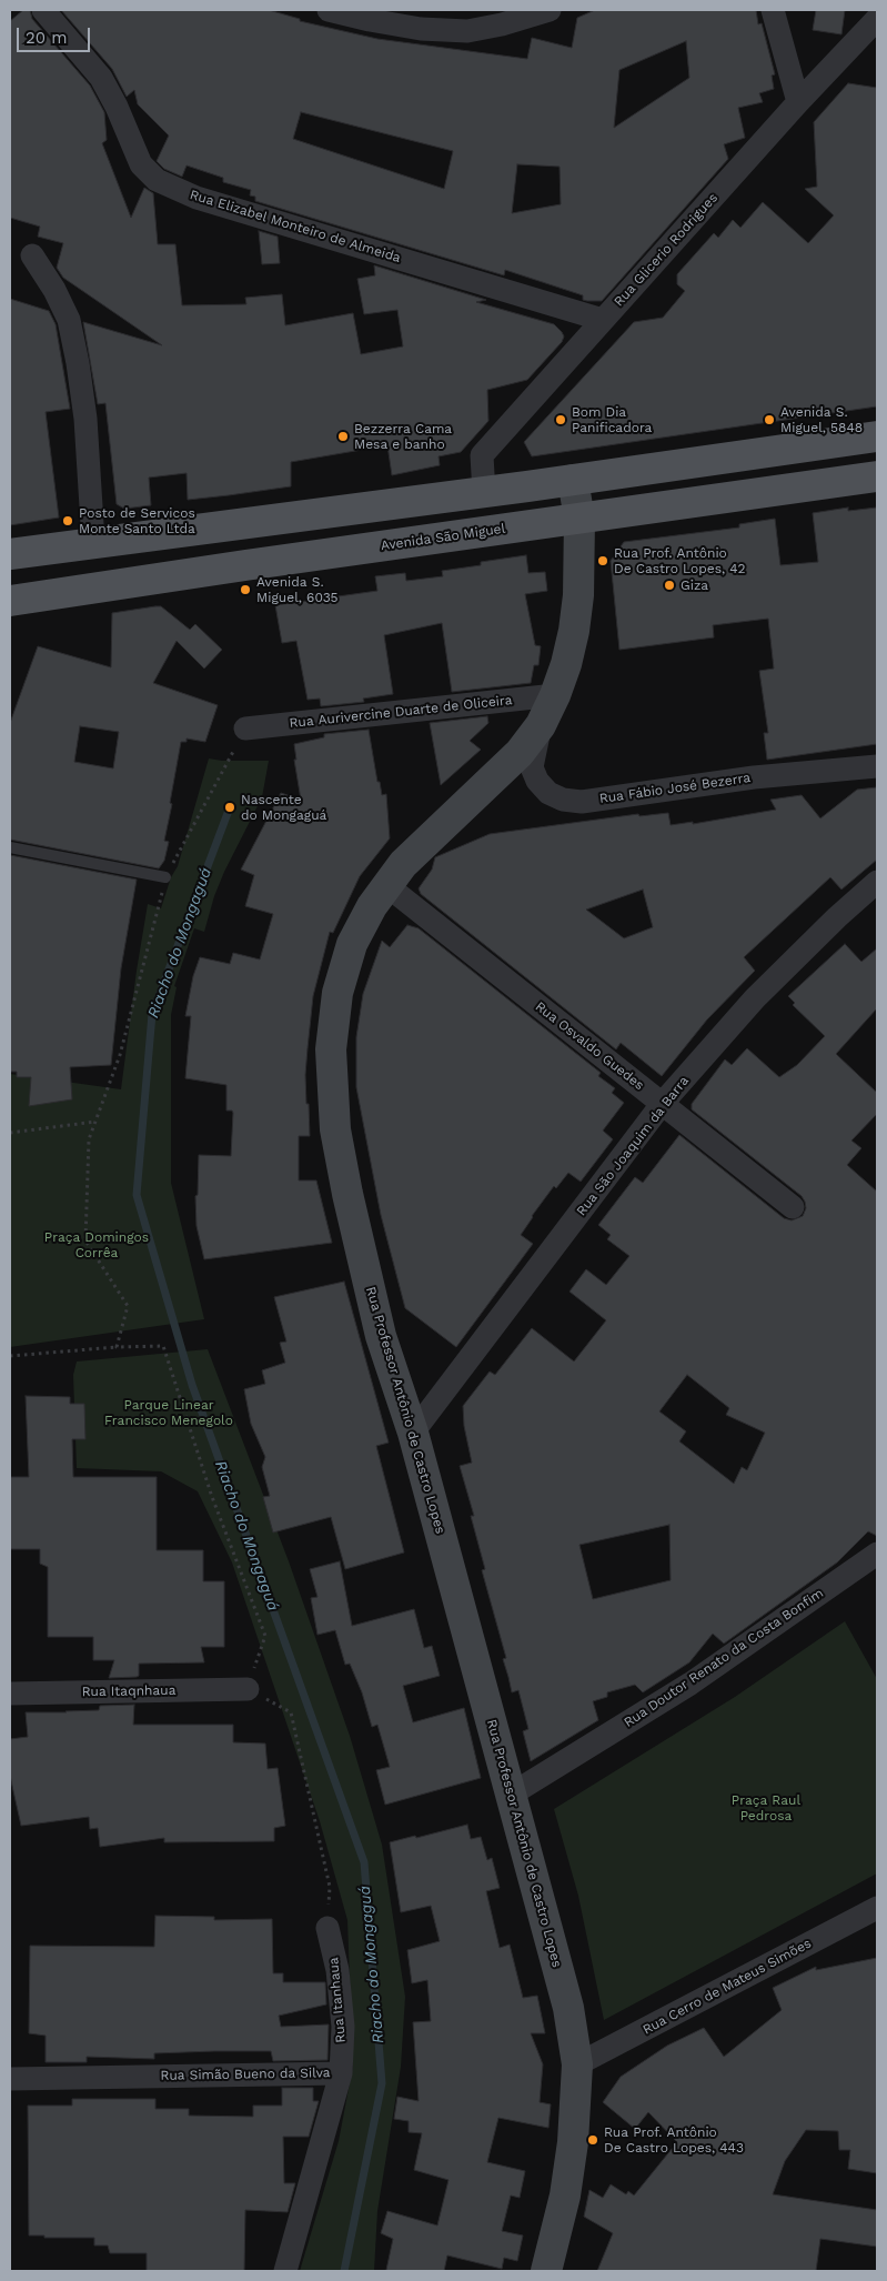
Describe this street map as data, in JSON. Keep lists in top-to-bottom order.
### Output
{
  "streets": {
    "main road": ["Avenida São Miguel", "Rua Professor Antônio de Castro Lopes"],
    "street": [
      "Rua Elizabel Monteiro de Almeida",
      "Rua Glicerio Rodrigues",
      "Rua Aurivercine Duarte de Oliceira",
      "Rua Fábio José Bezerra",
      "Rua Osvaldo Guedes",
      "Rua São Joaquim da Barra",
      "Rua Doutor Renato da Costa Bonfim",
      "Rua Itaqnhaua",
      "Rua Cerro de Mateus Simões",
      "Rua Itanhaua",
      "Rua Simão Bueno da Silva"
    ]
  },
  "crossings": [
    ["Rua Elizabel Monteiro de Almeida", "Rua Glicerio Rodrigues"],
    ["Avenida São Miguel", "Rua Professor Antônio de Castro Lopes"],
    ["Rua Aurivercine Duarte de Oliceira", "Rua Professor Antônio de Castro Lopes"],
    ["Rua Fábio José Bezerra", "Rua Professor Antônio de Castro Lopes"],
    ["Rua Osvaldo Guedes", "Rua São Joaquim da Barra"],
    ["Rua Osvaldo Guedes", "Rua Professor Antônio de Castro Lopes"],
    ["Rua São Joaquim da Barra", "Rua Professor Antônio de Castro Lopes"],
    ["Rua Professor Antônio de Castro Lopes", "Rua Doutor Renato da Costa Bonfim"],
    ["Rua Professor Antônio de Castro Lopes", "Rua Cerro de Mateus Simões"],
    ["Rua Itanhaua", "Rua Simão Bueno da Silva"]
  ],
  "water": ["Riacho do Mongaguá"],
  "parks": ["Praça Domingos Corrêa", "Parque Linear Francisco Menegolo", "Praça Raul Pedrosa"],
  "places": [
    "Bom Dia Panificadora",
    "Avenida S. Miguel, 5848",
    "Bezzerra Cama Mesa e banho",
    "Posto de Servicos Monte Santo Ltda",
    "Rua Prof. Antônio De Castro Lopes, 42",
    "Giza",
    "Avenida S. Miguel, 6035",
    "Nascente do Mongaguá",
    "Rua Prof. Antônio De Castro Lopes, 443"
  ],
  "scale_bar": "20 m"
}
